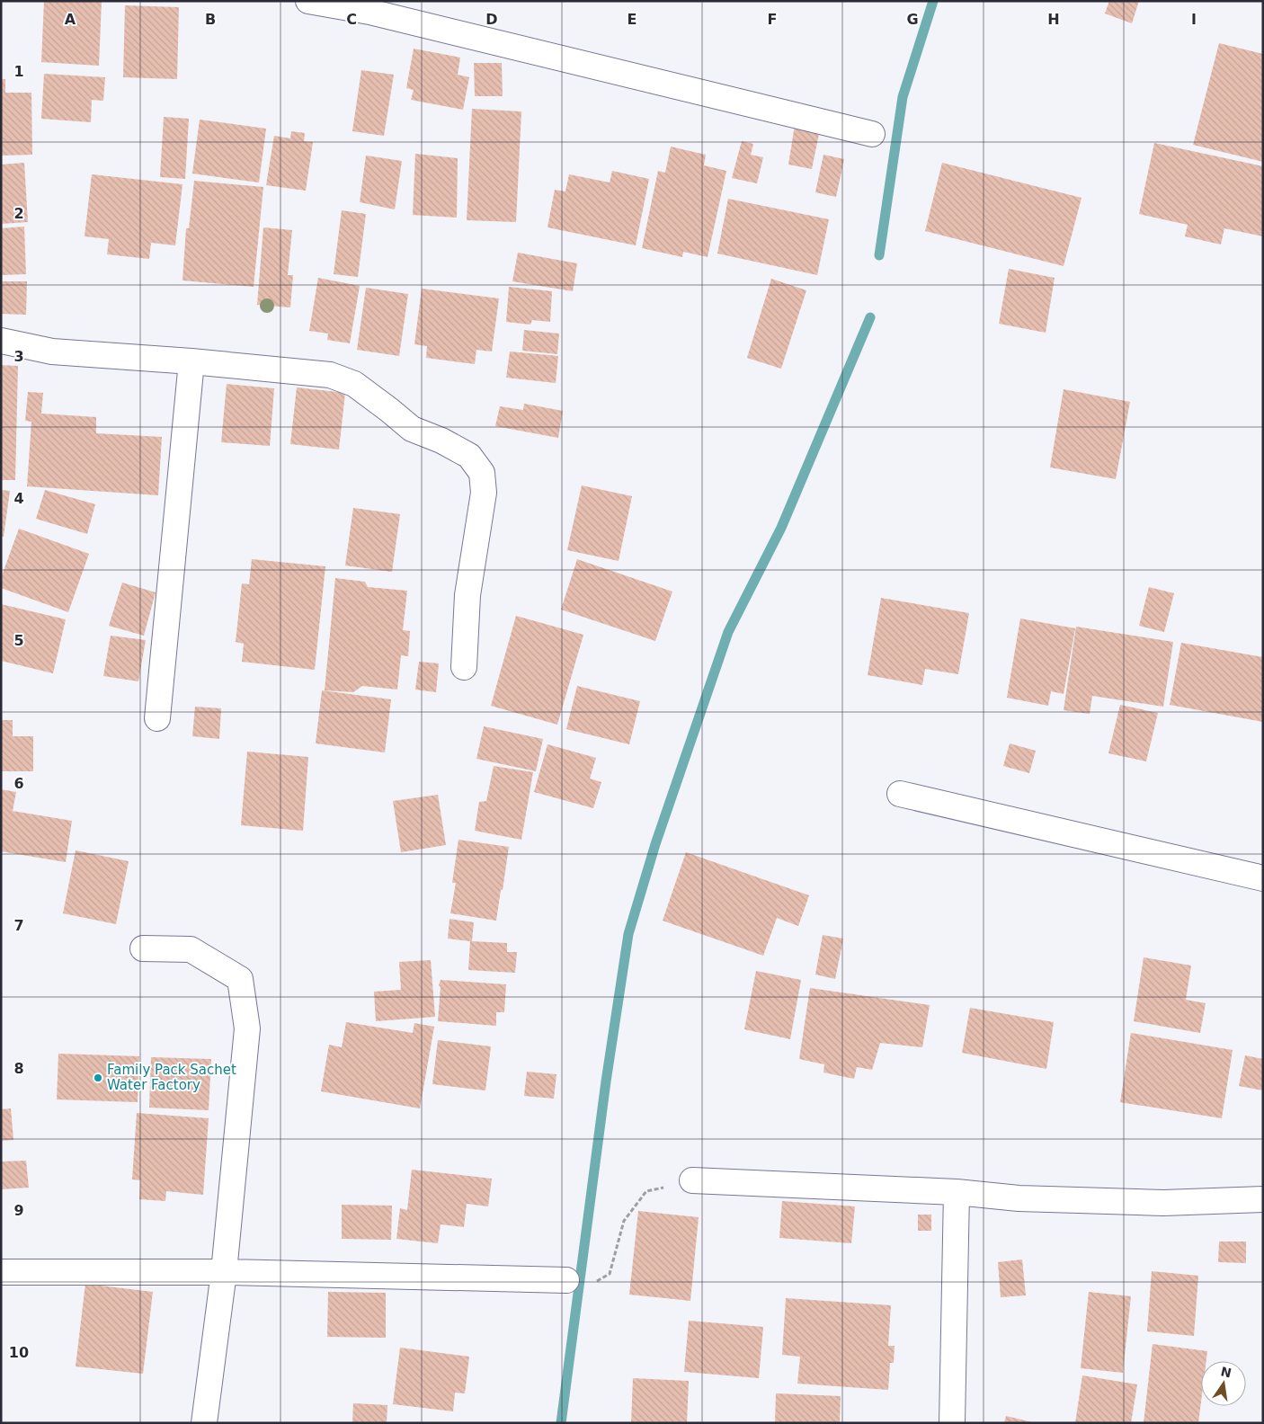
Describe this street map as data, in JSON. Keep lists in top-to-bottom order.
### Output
{
  "places": ["Family Pack Sachet Water Factory"],
  "north": "top",
  "grid": {
    "columns": [
      "A",
      "B",
      "C",
      "D",
      "E",
      "F",
      "G",
      "H",
      "I"
    ],
    "rows": [
      "1",
      "2",
      "3",
      "4",
      "5",
      "6",
      "7",
      "8",
      "9",
      "10"
    ]
  }
}
